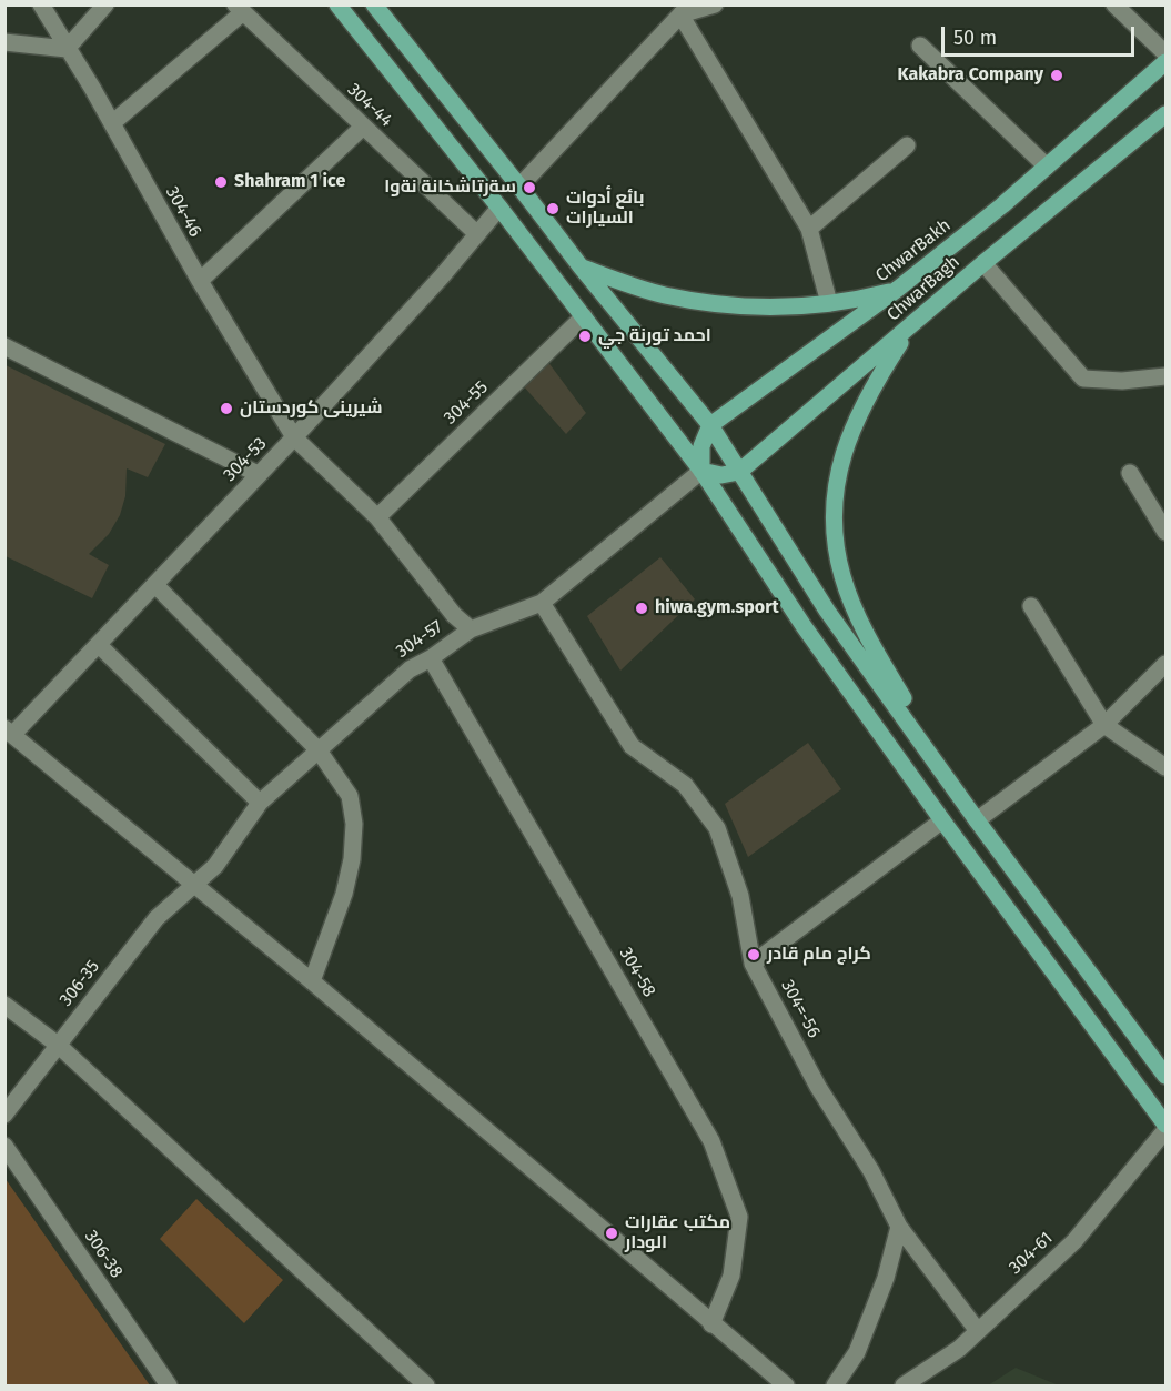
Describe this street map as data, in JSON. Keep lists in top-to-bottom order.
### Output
{
  "streets": {
    "main road": ["ChwarBakh", "ChwarBagh"],
    "street": [
      "304-44",
      "304-46",
      "304-55",
      "304-53",
      "304-57",
      "304-58",
      "306-35",
      "304=-56",
      "304-61",
      "306-38"
    ]
  },
  "crossings": [
    ["304-44", "304-53"],
    ["304-46", "304-55"],
    ["304-46", "304-53"],
    ["304-46", "304-57"],
    ["304-57", "304-58"],
    ["304-57", "306-35"],
    ["304-57", "304=-56"],
    ["304=-56", "304-61"]
  ],
  "places": [
    "Kakabra Company",
    "Shahram 1 ice",
    "سةرتاشخانة نةوا",
    "بائع أدوات السيارات",
    "احمد تورنة جي",
    "شیرینی کوردستان",
    "hiwa.gym.sport",
    "کراج مام قادر",
    "مكتب عقارات الودار"
  ],
  "scale_bar": "50 m"
}
